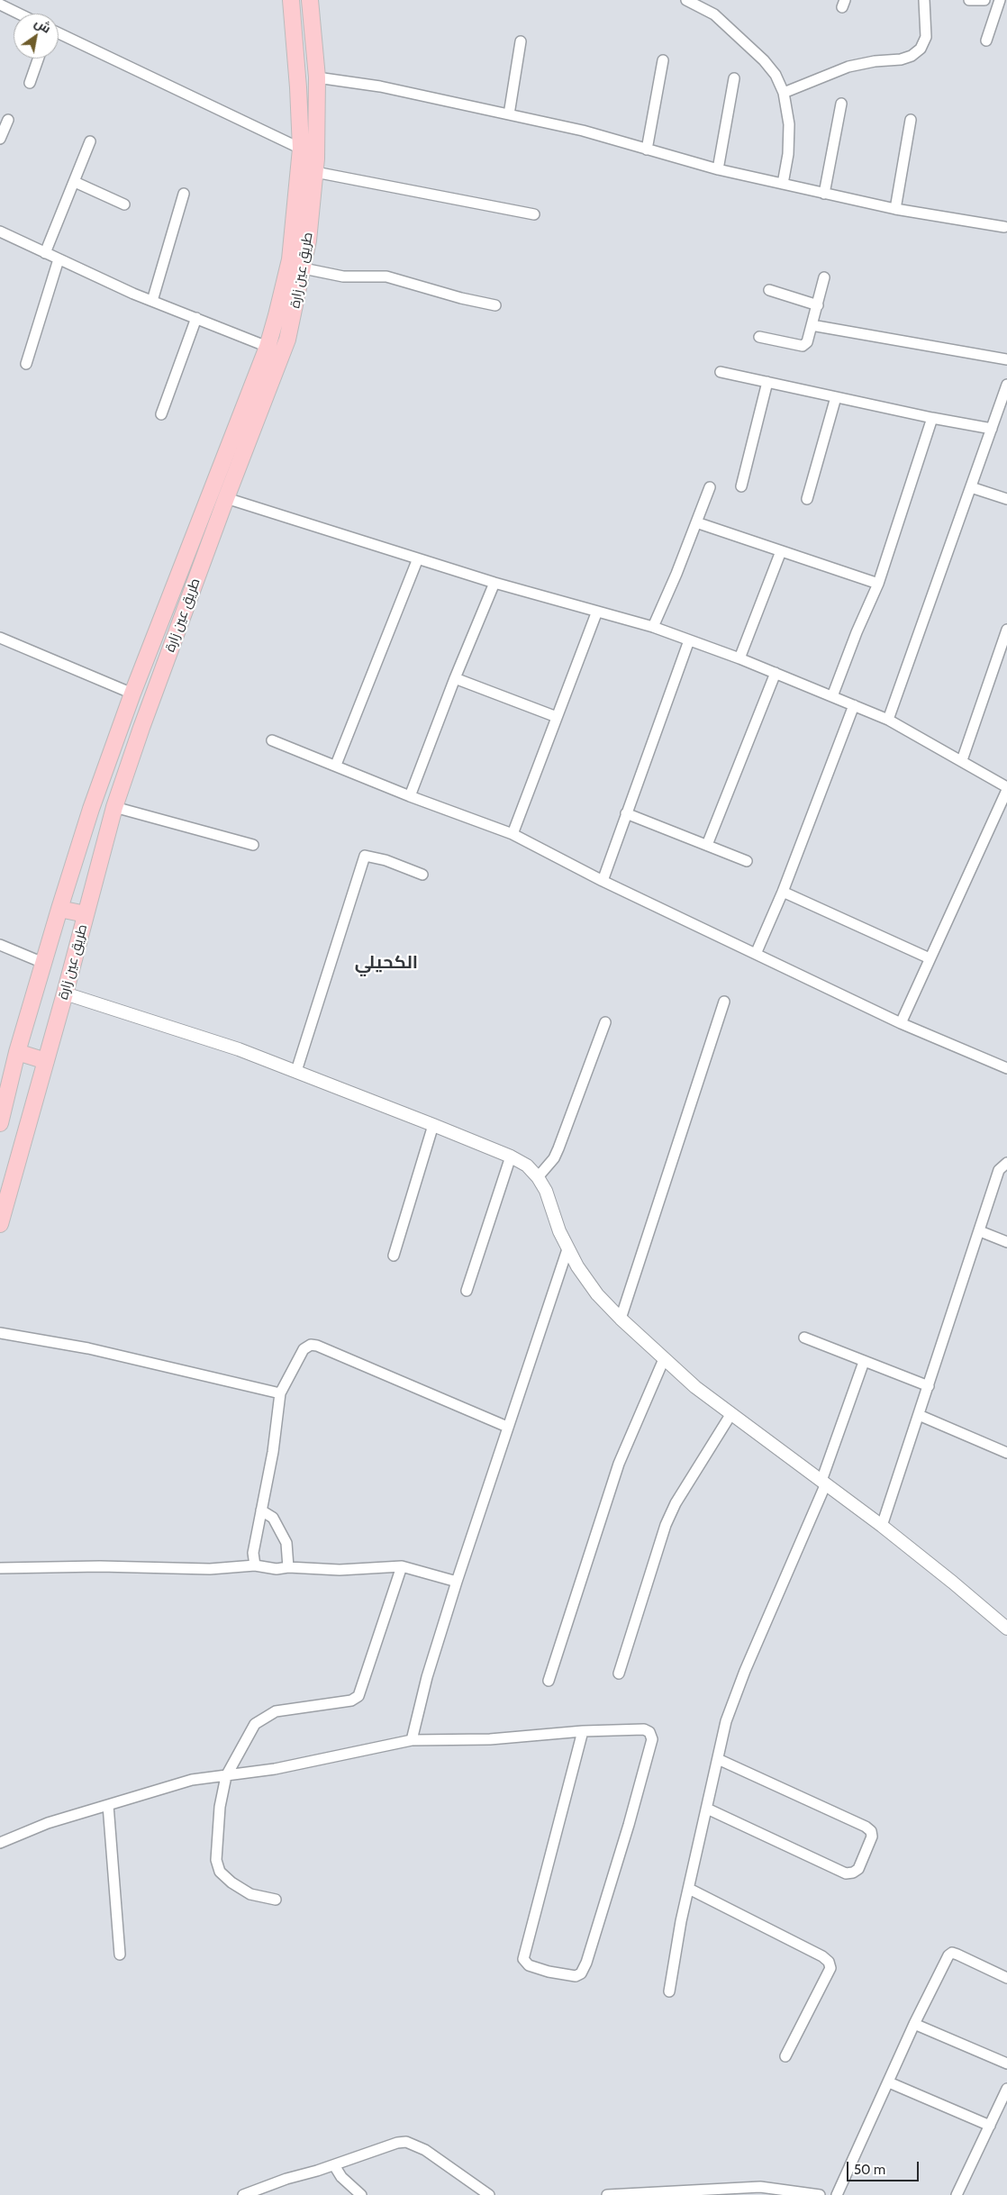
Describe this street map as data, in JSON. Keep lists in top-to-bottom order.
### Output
{
  "streets": {
    "main road": ["طريق عين زارة"]
  },
  "districts": ["الكحيلي"],
  "scale_bar": "50 m",
  "north": "top right"
}
